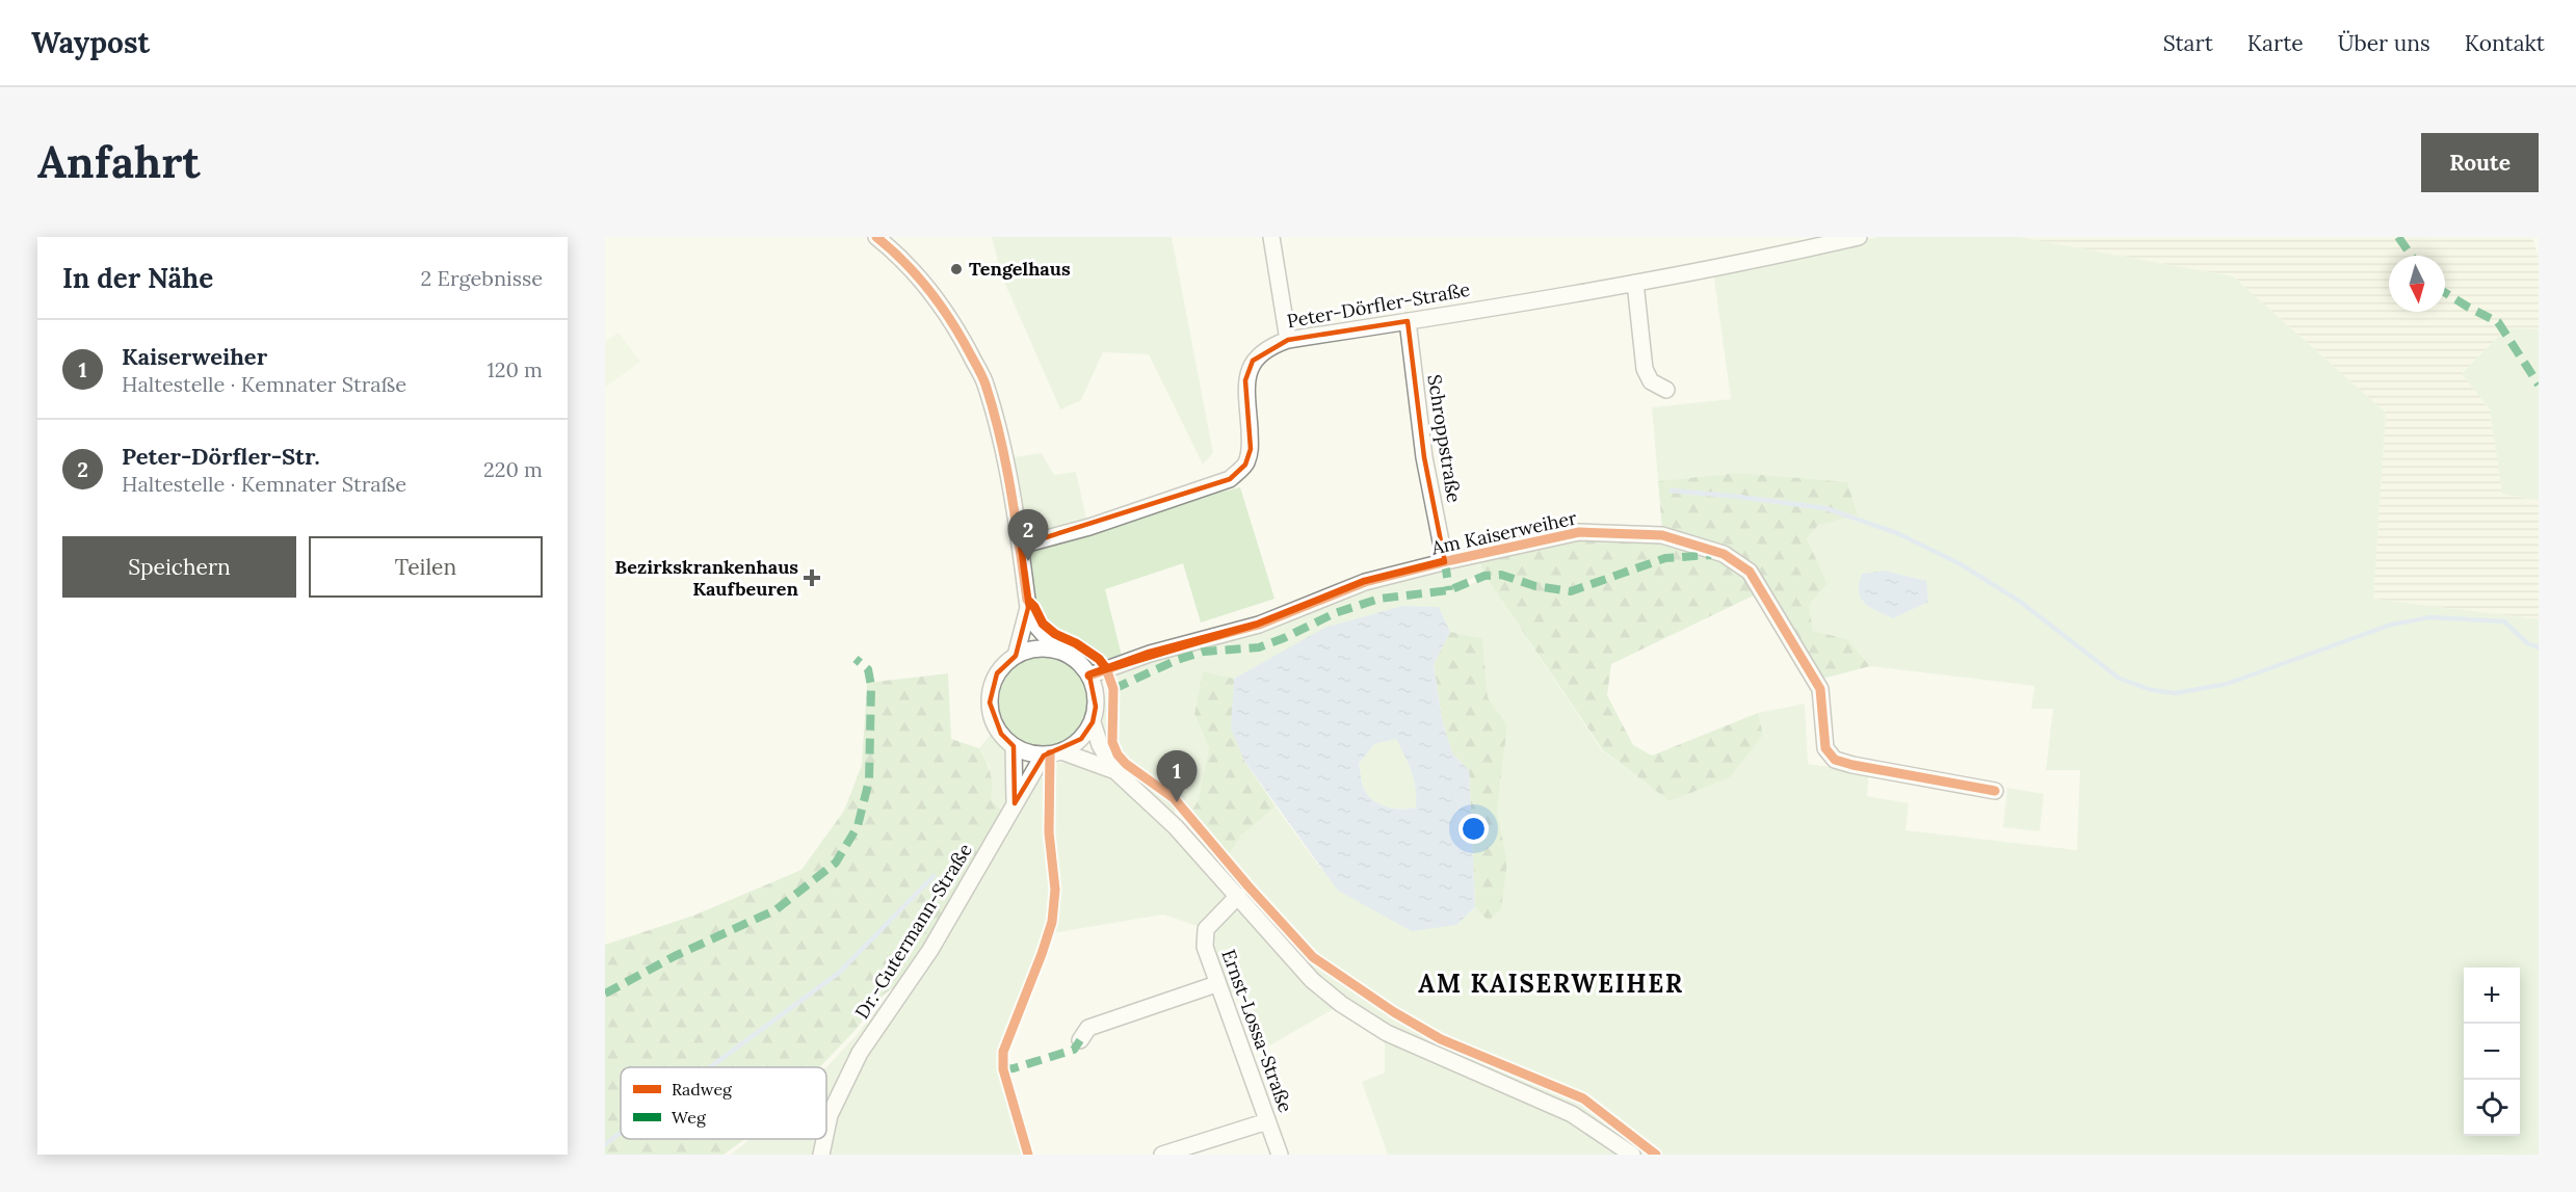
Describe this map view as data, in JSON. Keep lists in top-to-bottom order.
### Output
{
  "streets": {
    "street": [
      "Peter-Dörfler-Straße",
      "Schroppstraße",
      "Am Kaiserweiher",
      "Dr.-Gutermann-Straße",
      "Ernst-Lossa-Straße"
    ]
  },
  "crossings": [
    ["Peter-Dörfler-Straße", "Schroppstraße"],
    ["Schroppstraße", "Am Kaiserweiher"],
    ["Am Kaiserweiher", "Dr.-Gutermann-Straße"]
  ],
  "districts": ["AM KAISERWEIHER"],
  "places": {
    "other": ["Tengelhaus"],
    "health": ["Bezirkskrankenhaus Kaufbeuren"]
  },
  "legend": ["Radweg", "Weg"],
  "north": "bottom",
  "page": {
    "header": "Waypost",
    "nav": [
      "Start",
      "Karte",
      "Über uns",
      "Kontakt"
    ],
    "buttons": [
      "Route",
      ["Speichern", "Teilen"]
    ],
    "title": "Anfahrt",
    "heading": ["In der Nähe", "2 Ergebnisse"],
    "list": [
      {
        "mark": "1",
        "name": "Kaiserweiher",
        "note": "Haltestelle · Kemnater Straße",
        "value": "120 m"
      },
      {
        "mark": "2",
        "name": "Peter-Dörfler-Str.",
        "note": "Haltestelle · Kemnater Straße",
        "value": "220 m"
      }
    ],
    "pins": ["2", "1"],
    "map_buttons": ["+", "−"]
  }
}
